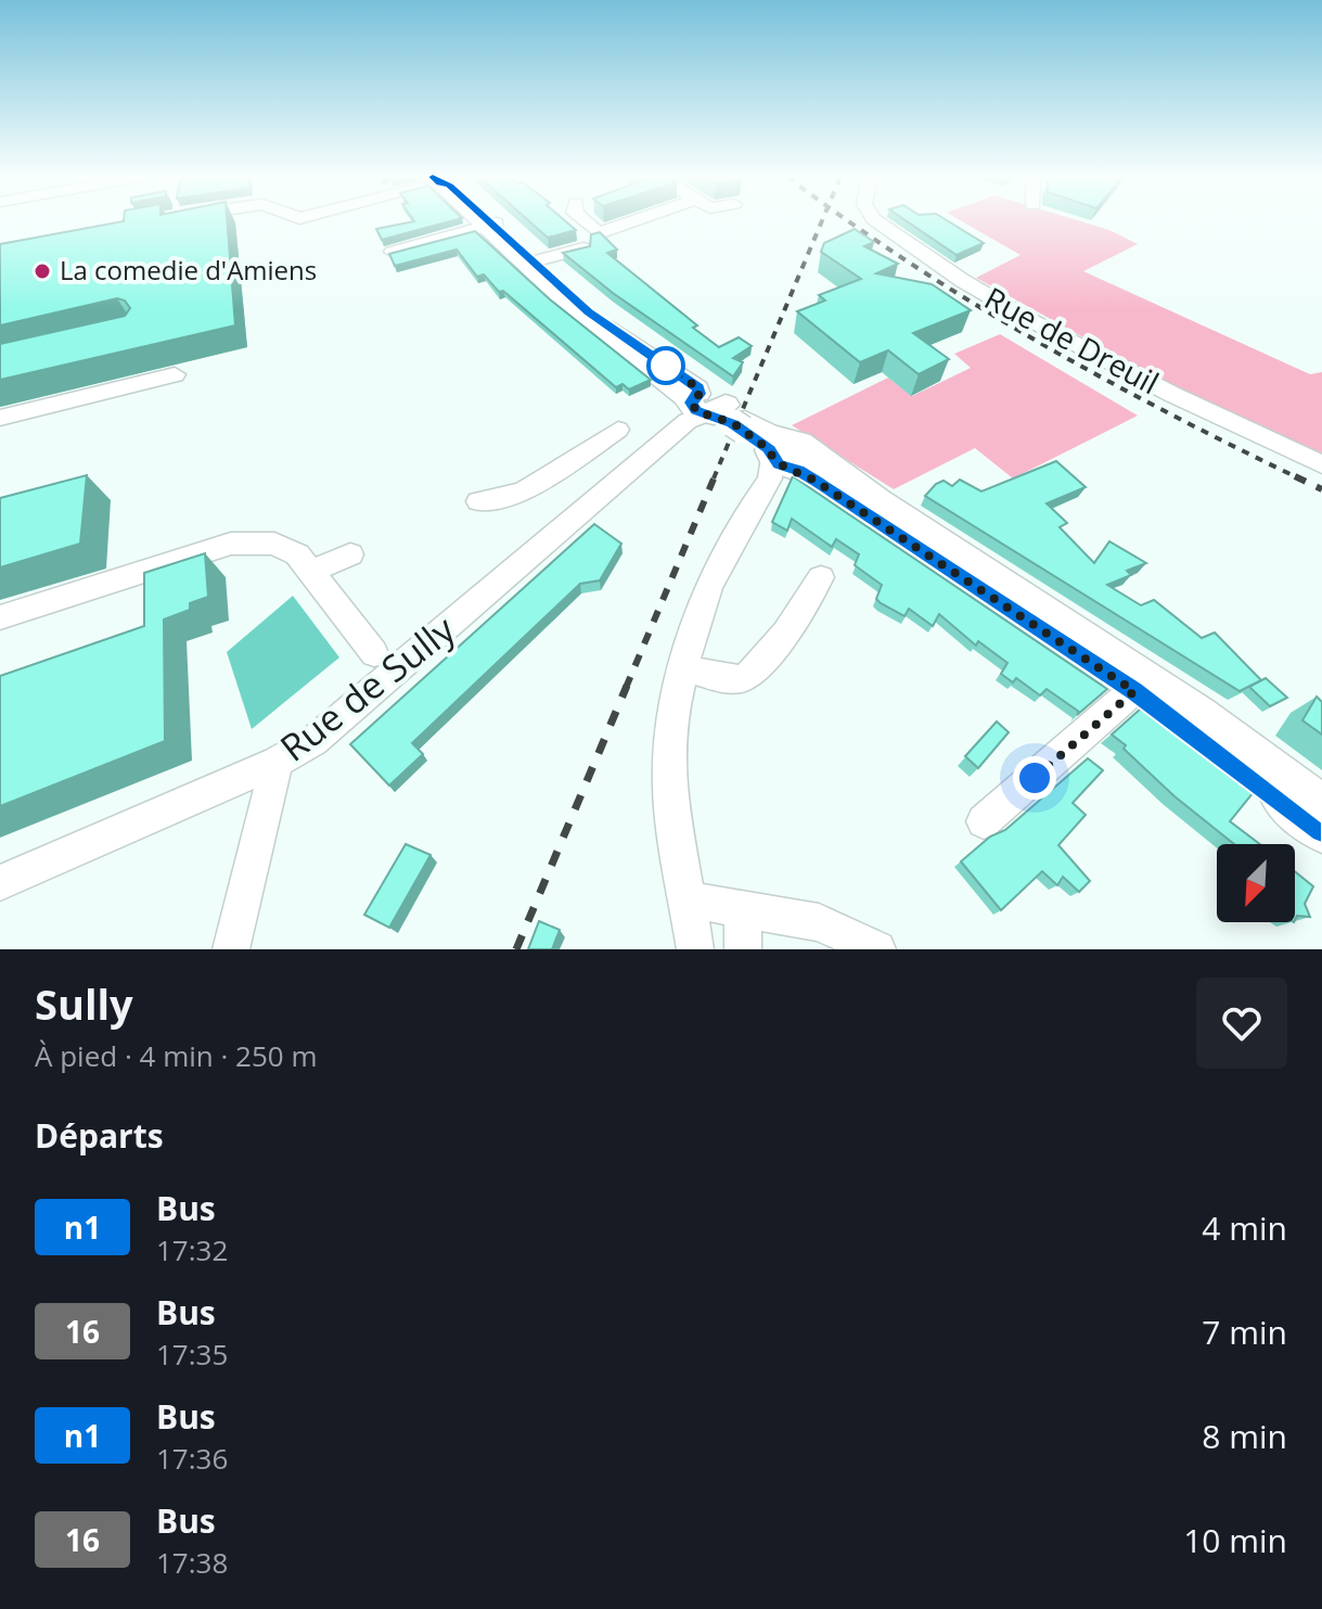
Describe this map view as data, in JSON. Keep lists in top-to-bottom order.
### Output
{
  "streets": {
    "street": ["Rue de Dreuil", "Rue de Sully"]
  },
  "places": ["La comedie d'Amiens"],
  "lines": ["bus line n1"],
  "north": "bottom left",
  "page": {
    "heading": [
      ["Sully", "À pied · 4 min · 250 m"],
      "Départs"
    ],
    "list": [
      {
        "mark": "n1",
        "name": "Bus",
        "note": "17:32",
        "value": "4 min"
      },
      {
        "mark": "16",
        "name": "Bus",
        "note": "17:35",
        "value": "7 min"
      },
      {
        "mark": "n1",
        "name": "Bus",
        "note": "17:36",
        "value": "8 min"
      },
      {
        "mark": "16",
        "name": "Bus",
        "note": "17:38",
        "value": "10 min"
      }
    ]
  }
}
